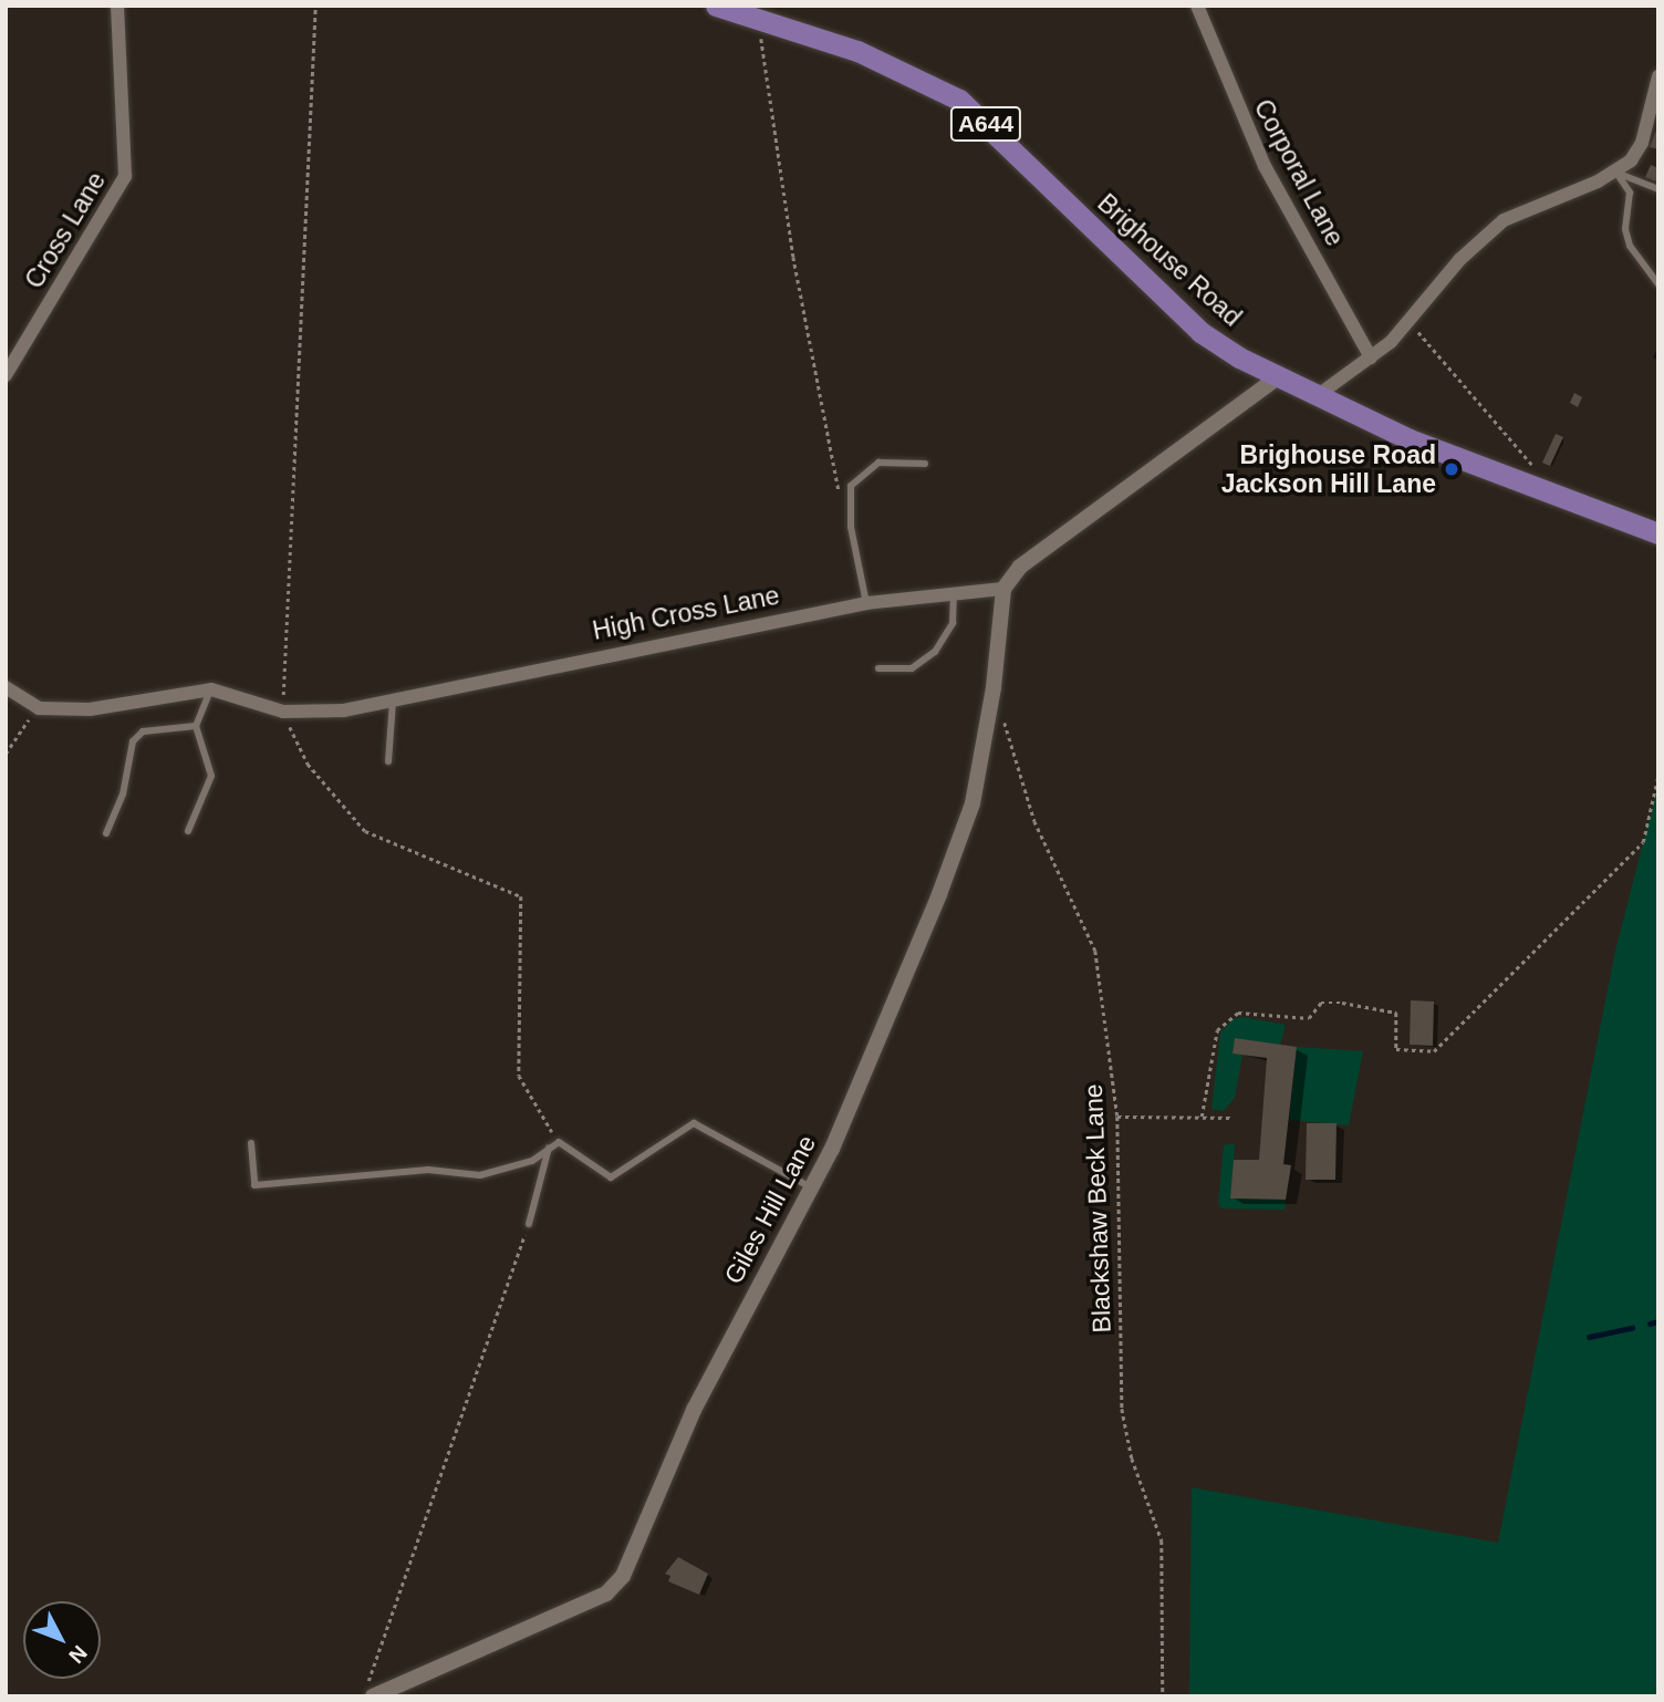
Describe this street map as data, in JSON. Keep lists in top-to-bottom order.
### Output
{
  "streets": {
    "main road": ["A644", "Brighouse Road"],
    "street": [
      "Corporal Lane",
      "Cross Lane",
      "High Cross Lane",
      "Giles Hill Lane"
    ],
    "path": ["Blackshaw Beck Lane"]
  },
  "crossings": [
    ["High Cross Lane", "Giles Hill Lane"],
    ["Blackshaw Beck Lane", "Giles Hill Lane"]
  ],
  "places": ["Brighouse Road Jackson Hill Lane"],
  "north": "bottom right"
}
